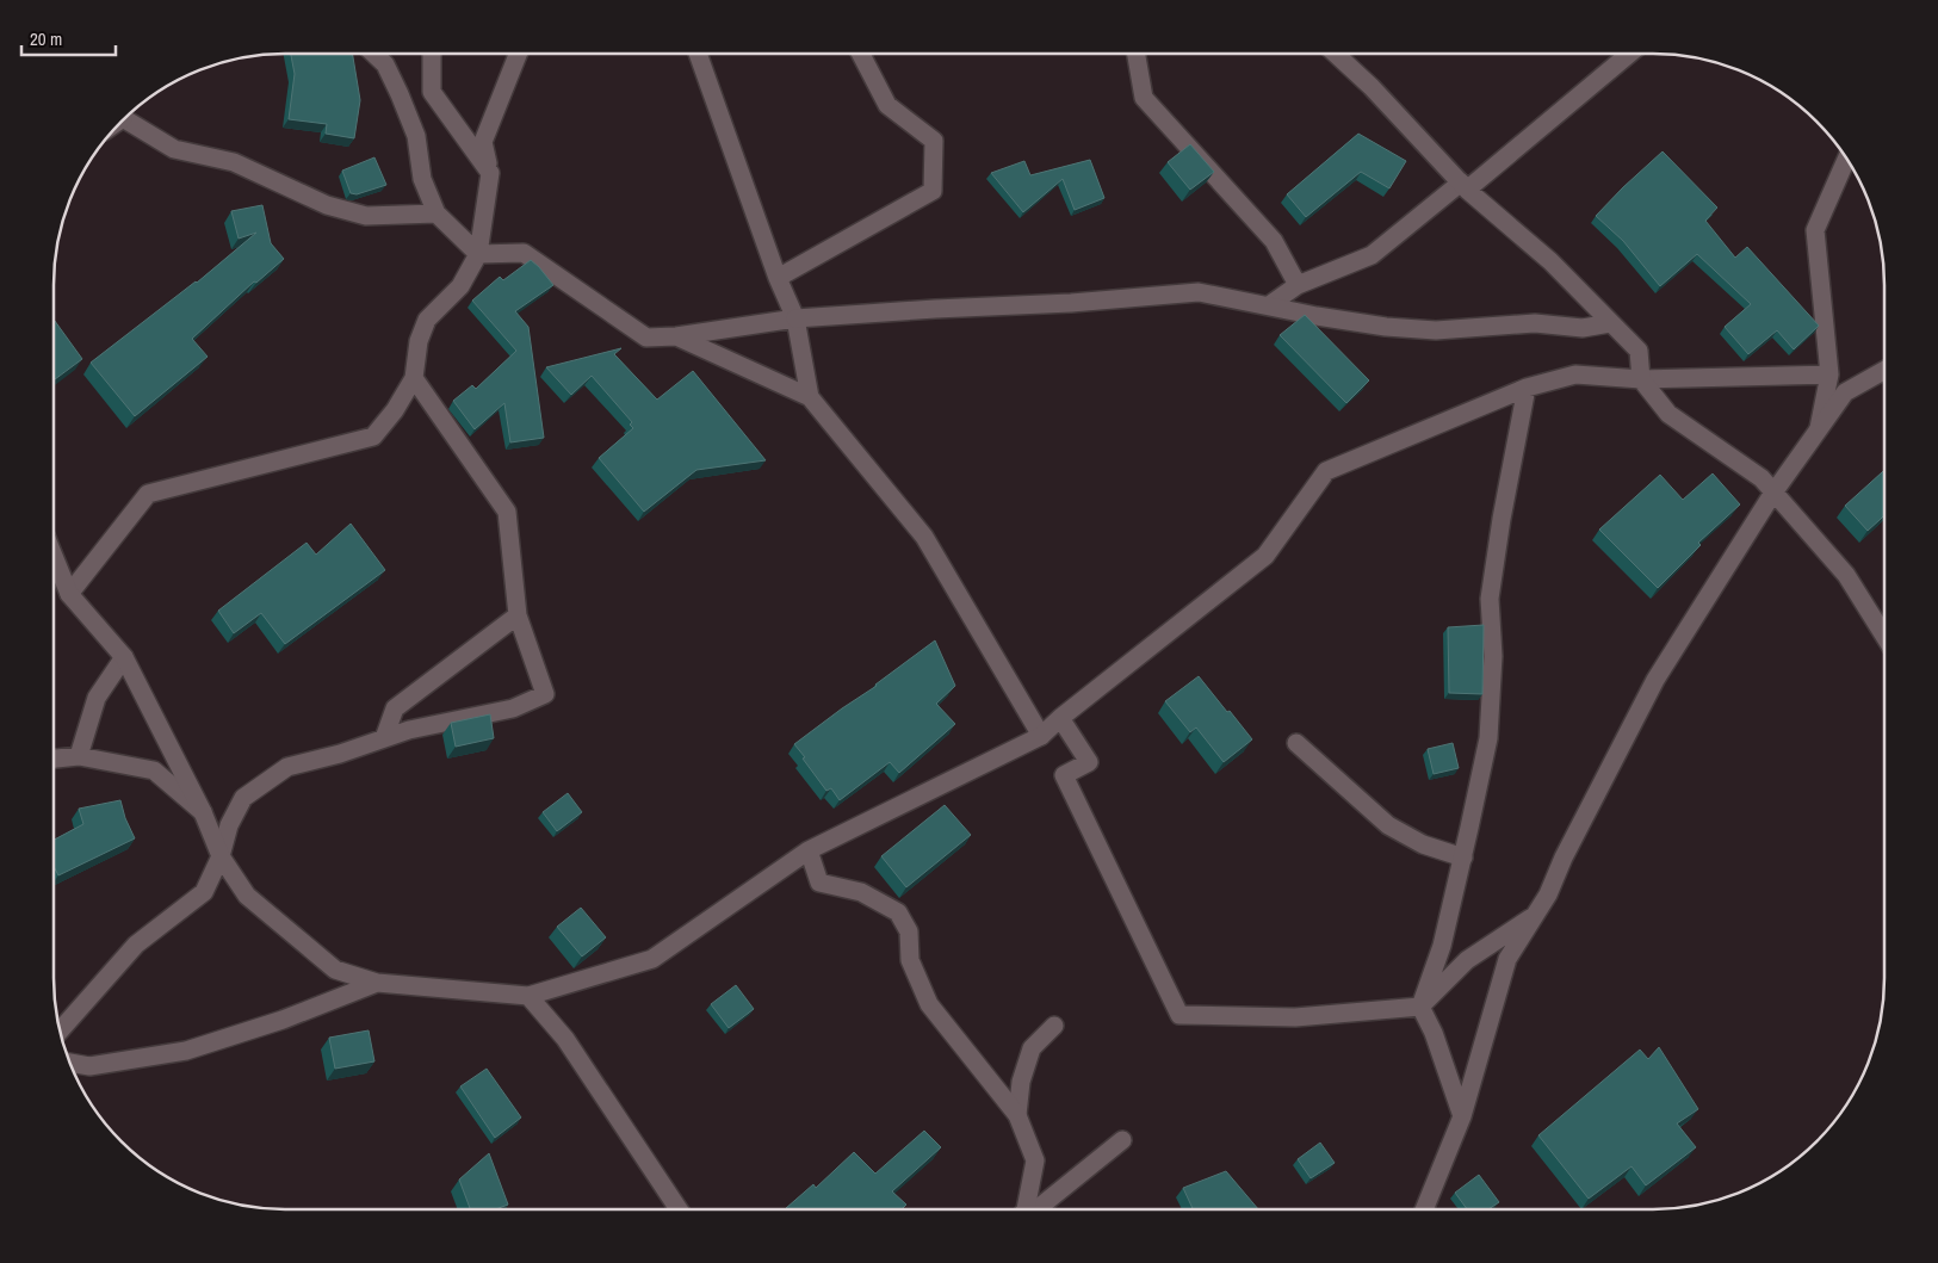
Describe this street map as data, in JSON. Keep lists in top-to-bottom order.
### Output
{
  "scale_bar": "20 m"
}
